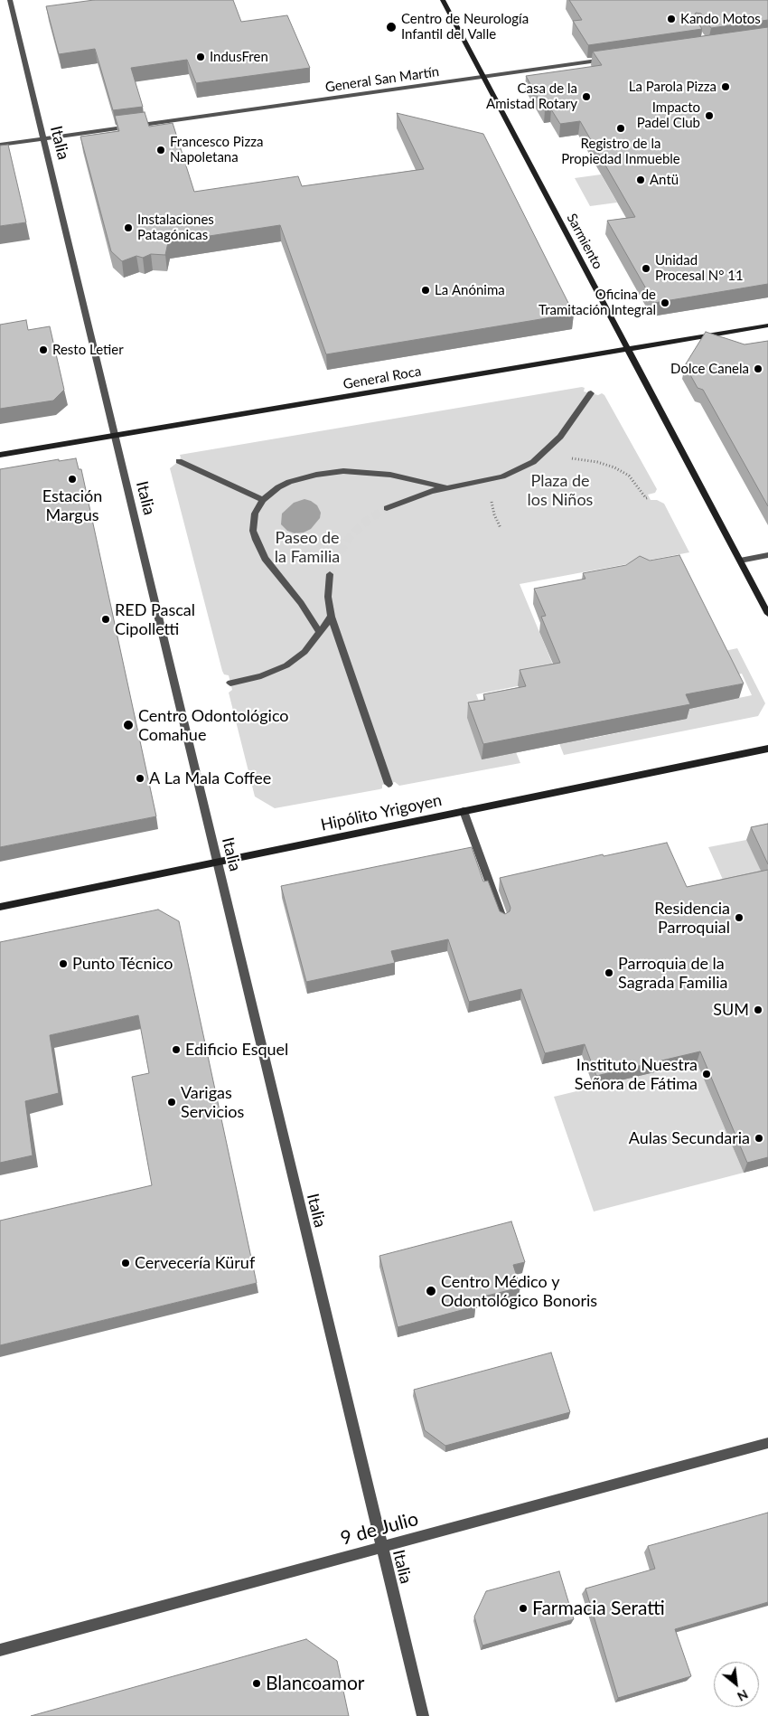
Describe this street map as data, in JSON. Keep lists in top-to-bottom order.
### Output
{
  "streets": {
    "street": [
      "General San Martín",
      "Italia",
      "Sarmiento",
      "General Roca",
      "Hipólito Yrigoyen",
      "9 de Julio"
    ]
  },
  "crossings": [
    ["General San Martín", "Italia"],
    ["General San Martín", "Sarmiento"],
    ["Italia", "General Roca"],
    ["Italia", "Hipólito Yrigoyen"],
    ["Italia", "9 de Julio"],
    ["Sarmiento", "General Roca"]
  ],
  "parks": ["Plaza de los Niños", "Paseo de la Familia"],
  "places": [
    "Kando Motos",
    "Centro de Neurología Infantil del Valle",
    "IndusFren",
    "La Parola Pizza",
    "Casa de la Amistad Rotary",
    "Impacto Padel Club",
    "Registro de la Propiedad Inmueble",
    "Francesco Pizza Napoletana",
    "Antü",
    "Instalaciones Patagónicas",
    "Unidad Procesal N° 11",
    "La Anónima",
    "Oficina de Tramitación Integral",
    "Resto Letier",
    "Dolce Canela",
    "Estación Margus",
    "RED Pascal Cipolletti",
    "Centro Odontológico Comahue",
    "A La Mala Coffee",
    "Residencia Parroquial",
    "Punto Técnico",
    "Parroquia de la Sagrada Familia",
    "SUM",
    "Edificio Esquel",
    "Instituto Nuestra Señora de Fátima",
    "Varigas Servicios",
    "Aulas Secundaria",
    "Cervecería Küruf",
    "Centro Médico y Odontológico Bonoris",
    "Farmacia Seratti",
    "Blancoamor"
  ],
  "north": "bottom right"
}
